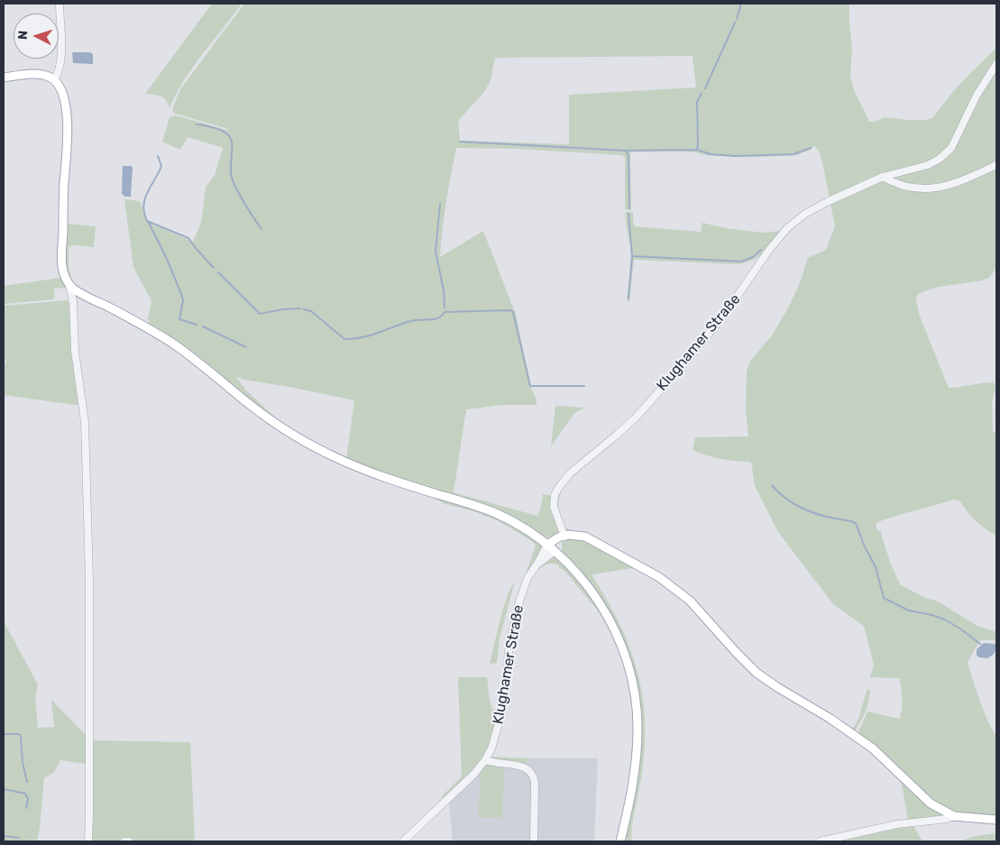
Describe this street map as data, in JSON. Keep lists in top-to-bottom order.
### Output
{
  "streets": {
    "street": ["Klughamer Straße"]
  },
  "north": "left"
}
